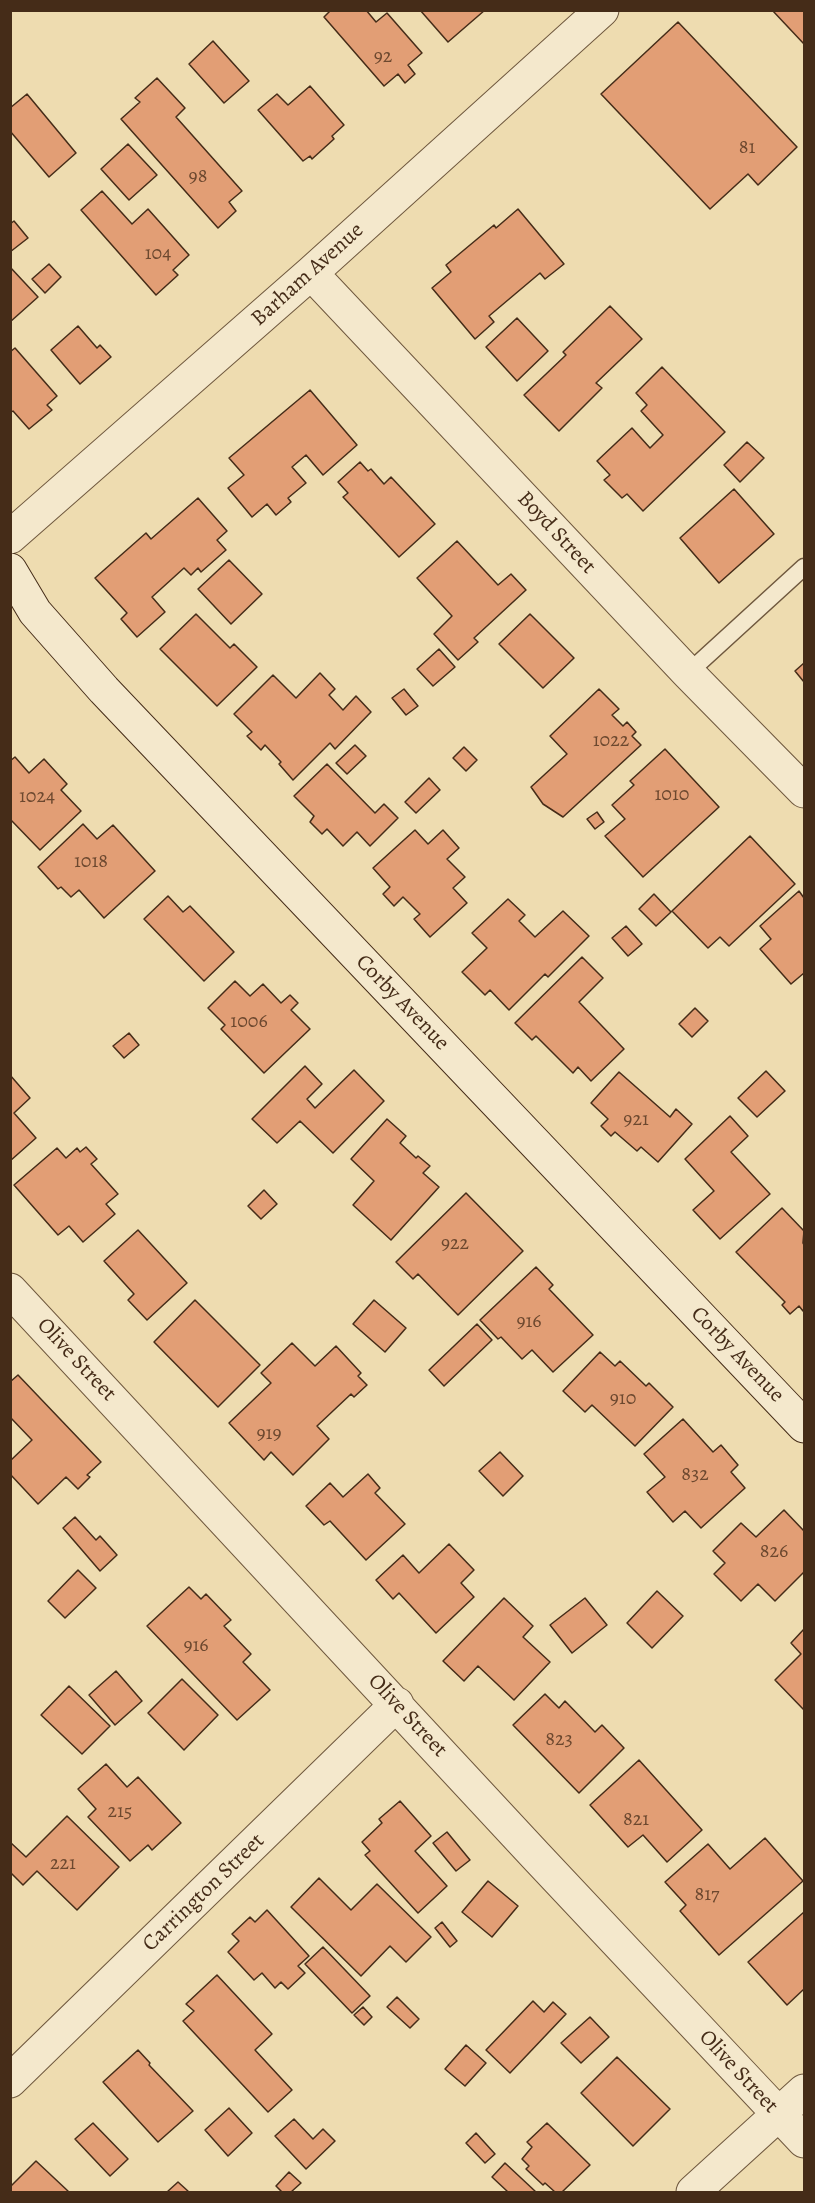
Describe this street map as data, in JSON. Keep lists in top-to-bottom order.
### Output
{
  "streets": {
    "street": [
      "Barham Avenue",
      "Boyd Street",
      "Corby Avenue",
      "Olive Street",
      "Carrington Street"
    ]
  },
  "crossings": [
    ["Barham Avenue", "Boyd Street"],
    ["Olive Street", "Carrington Street"]
  ],
  "house_numbers": [
    "92",
    "81",
    "98",
    "104",
    "1022",
    "1010",
    "1024",
    "1018",
    "1006",
    "921",
    "922",
    "916",
    "910",
    "919",
    "832",
    "826",
    "916",
    "823",
    "215",
    "821",
    "221",
    "817"
  ]
}
